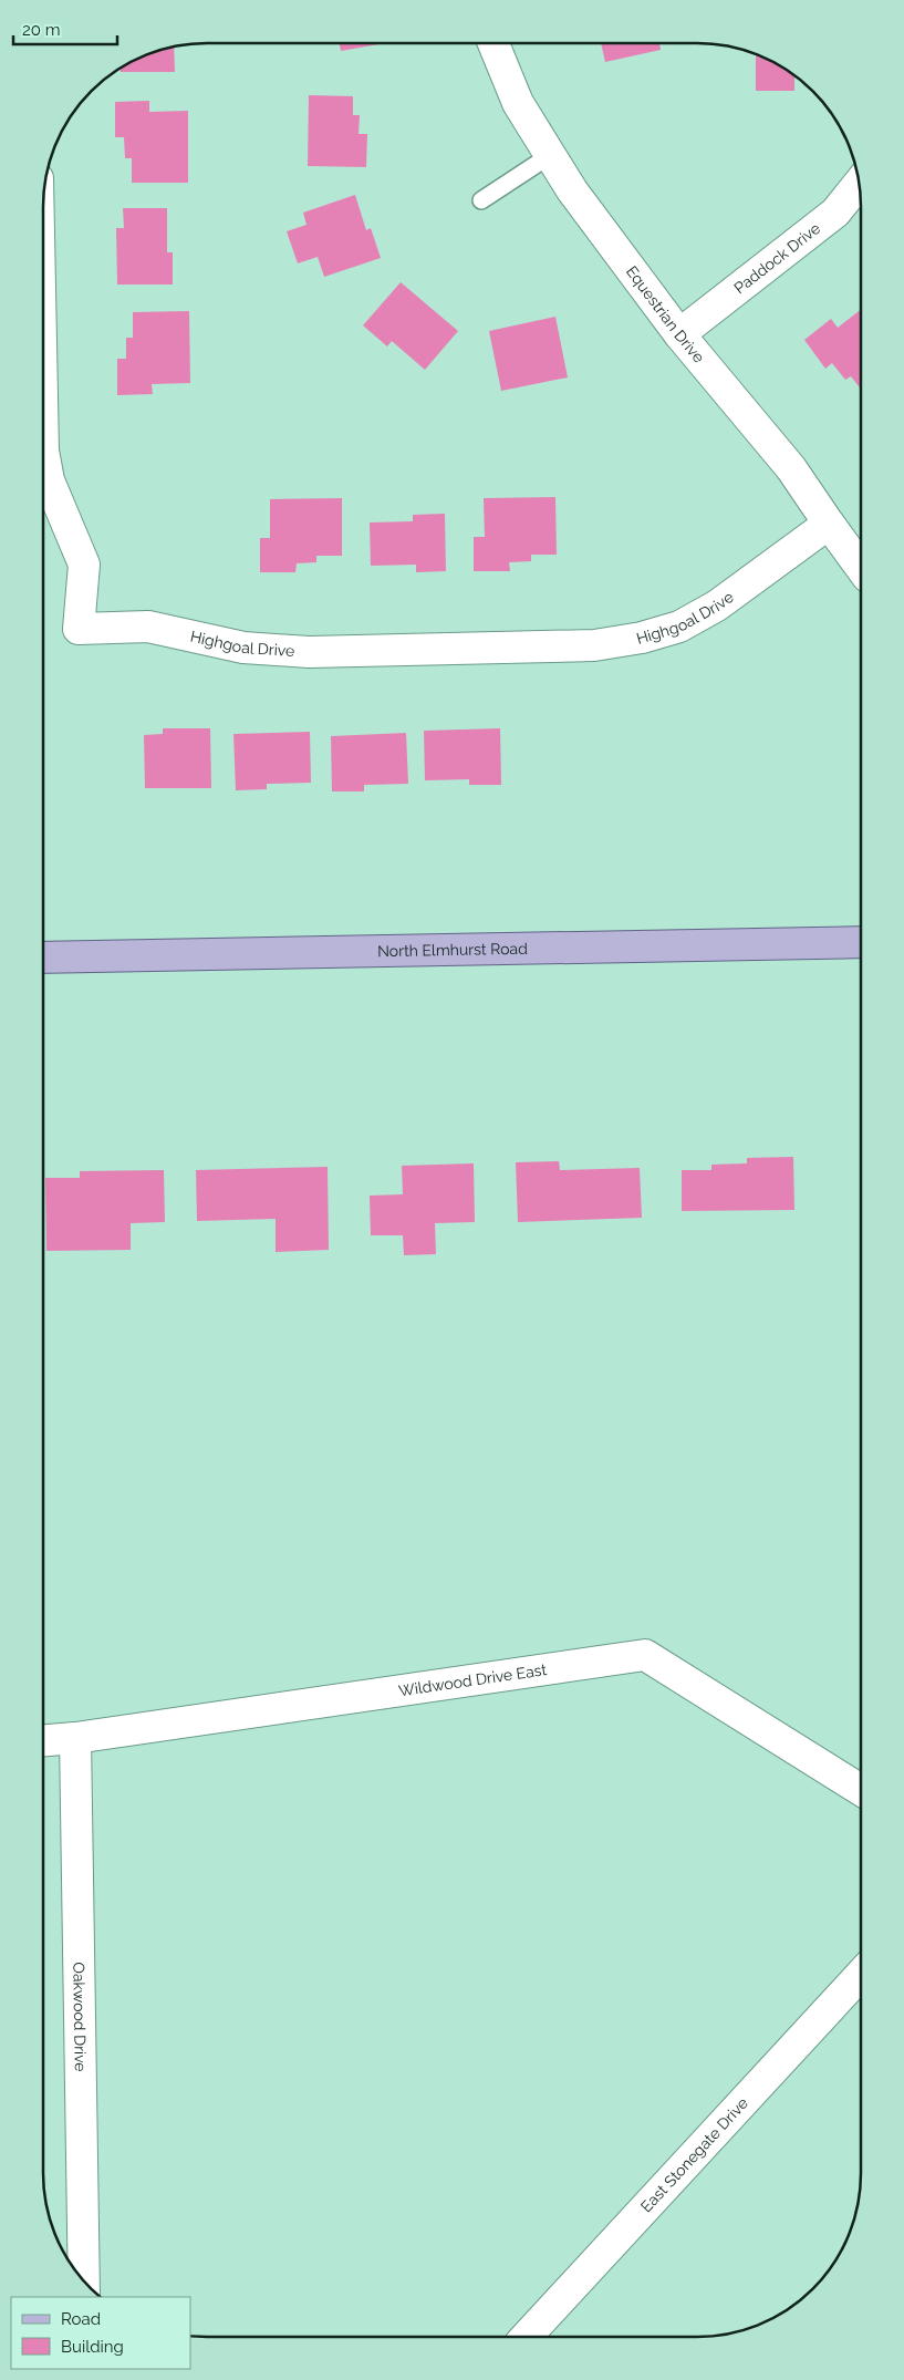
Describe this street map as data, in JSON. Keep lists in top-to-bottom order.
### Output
{
  "streets": {
    "main road": ["North Elmhurst Road"],
    "street": [
      "Paddock Drive",
      "Equestrian Drive",
      "Highgoal Drive",
      "Wildwood Drive East",
      "Oakwood Drive",
      "East Stonegate Drive"
    ]
  },
  "crossings": [
    ["Paddock Drive", "Equestrian Drive"],
    ["Equestrian Drive", "Highgoal Drive"],
    ["Wildwood Drive East", "Oakwood Drive"]
  ],
  "legend": ["Road", "Building"],
  "scale_bar": "20 m"
}
